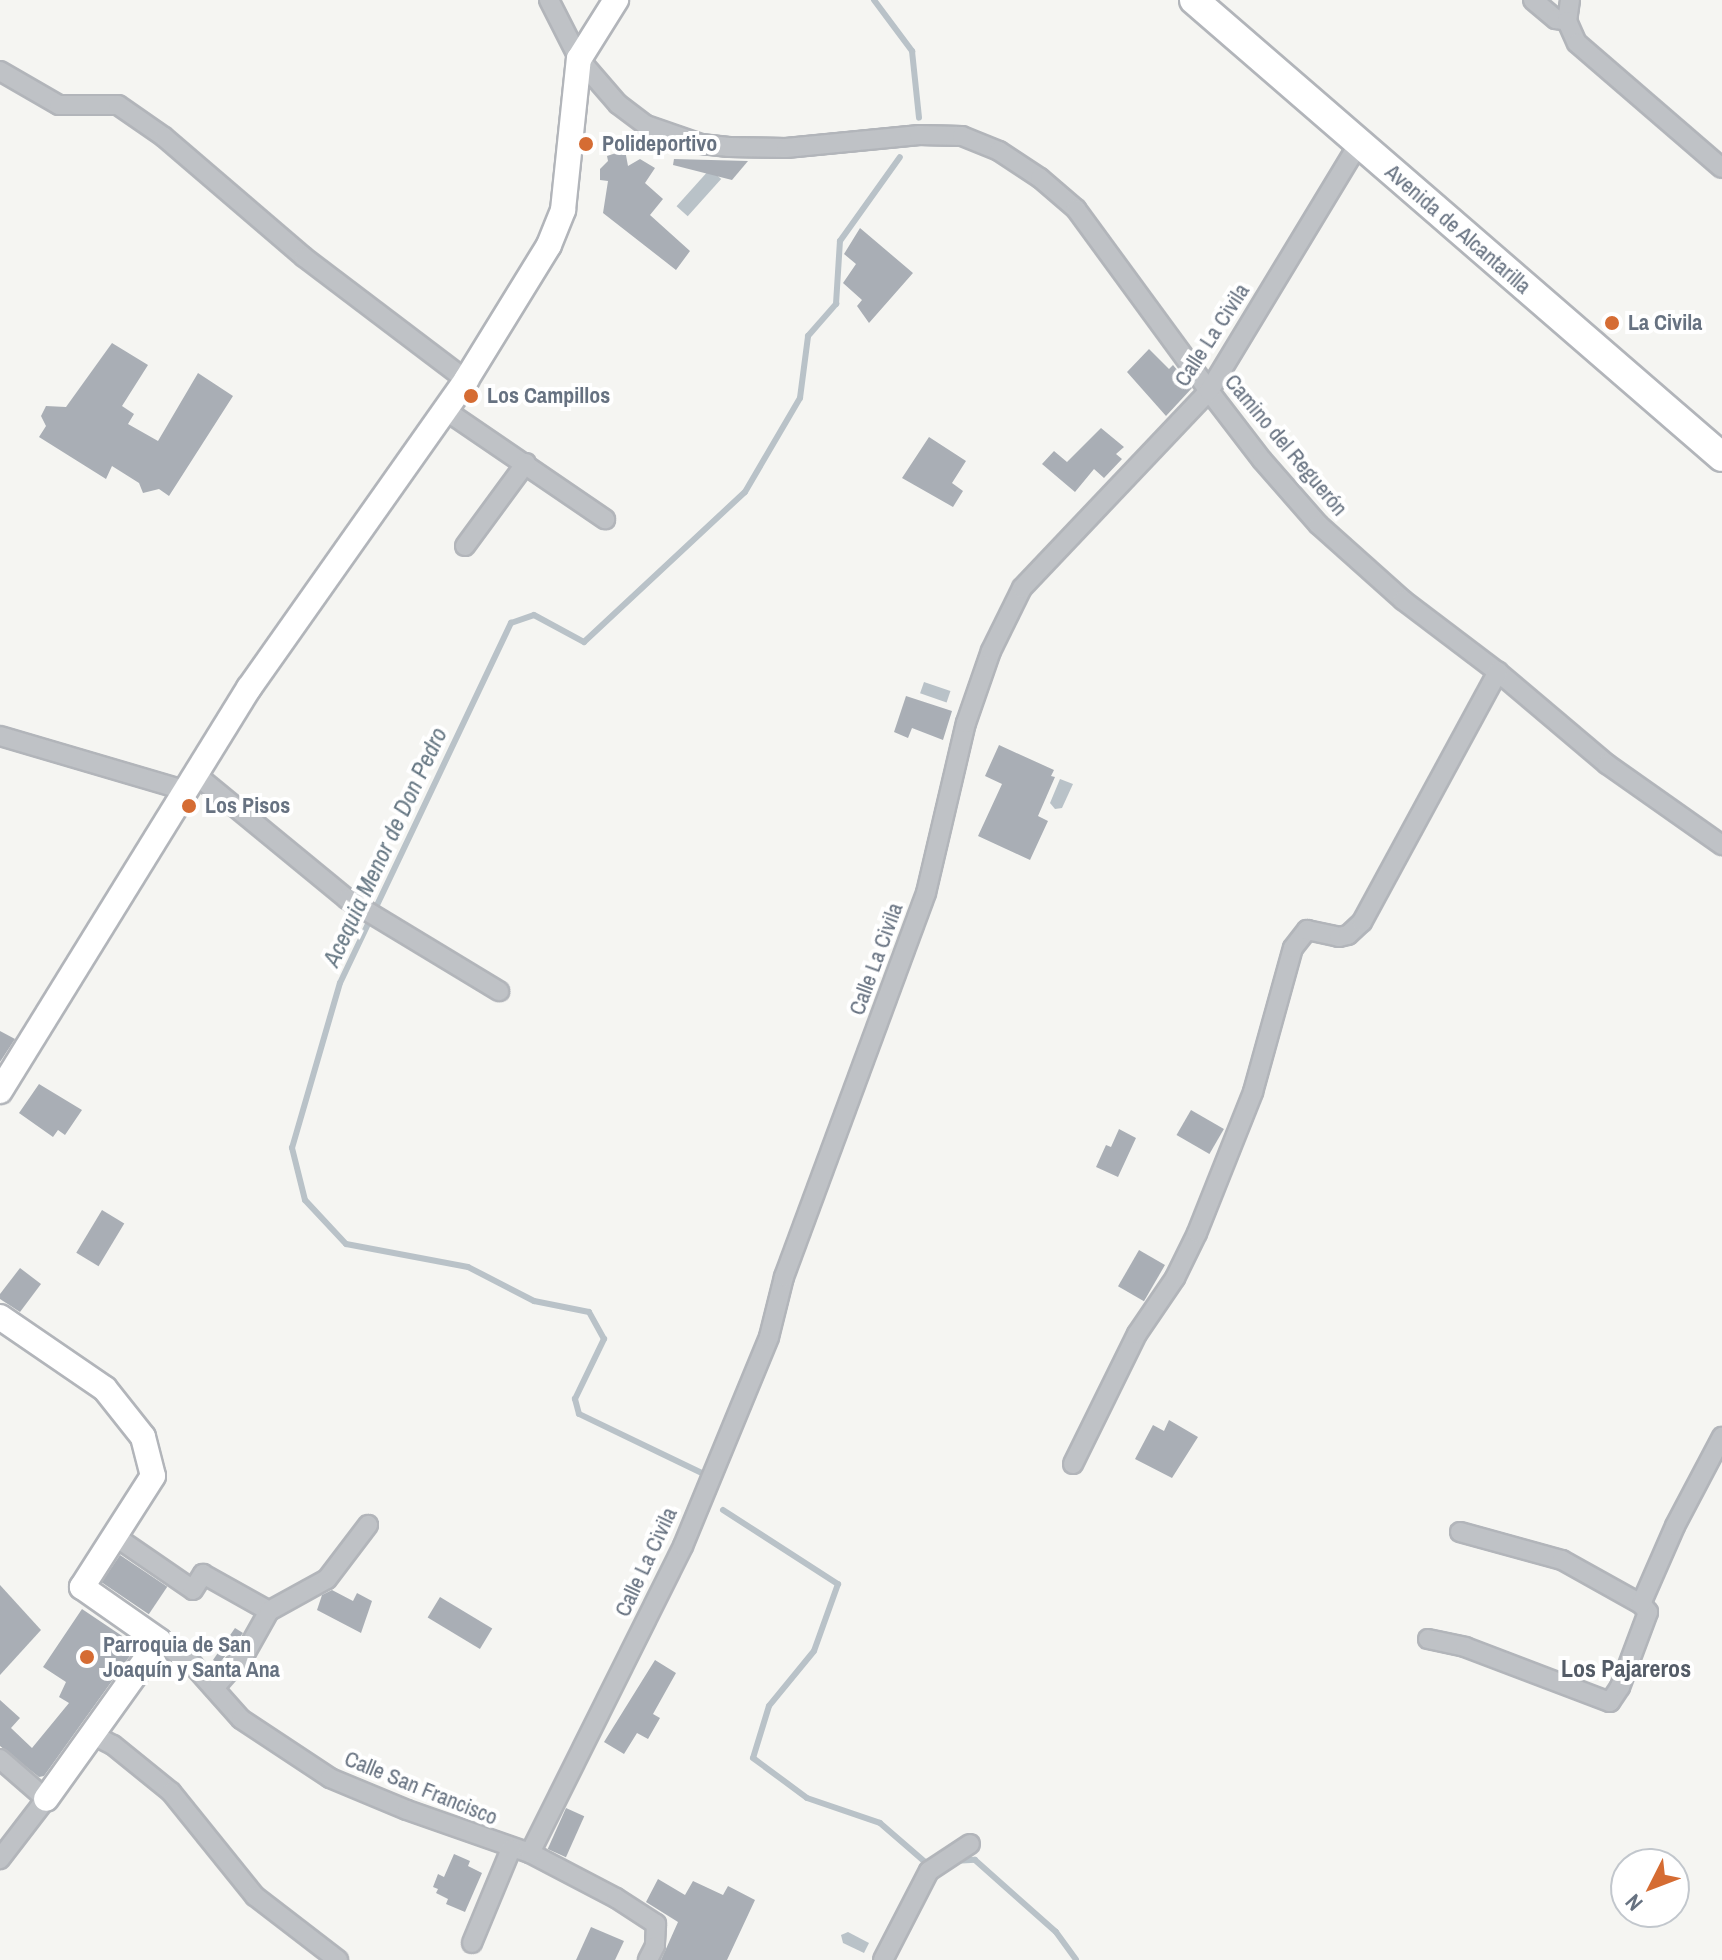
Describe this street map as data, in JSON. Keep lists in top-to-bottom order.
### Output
{
  "streets": {
    "main road": ["Avenida de Alcantarilla"],
    "street": ["Calle La Civila", "Camino del Reguerón", "Calle San Francisco"]
  },
  "crossings": [
    ["Avenida de Alcantarilla", "Calle La Civila"],
    ["Calle La Civila", "Camino del Reguerón"],
    ["Calle La Civila", "Calle San Francisco"]
  ],
  "districts": ["Los Pajareros"],
  "water": ["Acequia Menor de Don Pedro"],
  "places": [
    "Polideportivo",
    "La Civila",
    "Los Campillos",
    "Los Pisos",
    "Parroquia de San Joaquín y Santa Ana"
  ],
  "north": "bottom left"
}
